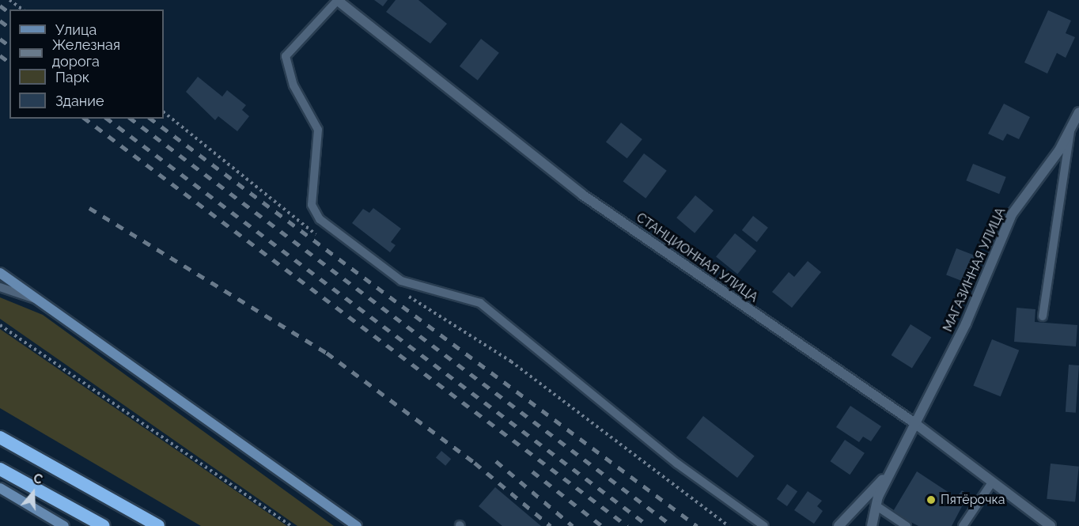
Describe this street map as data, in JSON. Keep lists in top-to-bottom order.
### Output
{
  "streets": {
    "street": ["СТАНЦИОННАЯ УЛИЦА", "МАГАЗИННАЯ УЛИЦА"]
  },
  "crossings": [
    ["СТАНЦИОННАЯ УЛИЦА", "МАГАЗИННАЯ УЛИЦА"]
  ],
  "places": ["Пятёрочка"],
  "legend": [
    "Улица",
    "Железная дорога",
    "Парк",
    "Здание"
  ],
  "north": "top"
}
